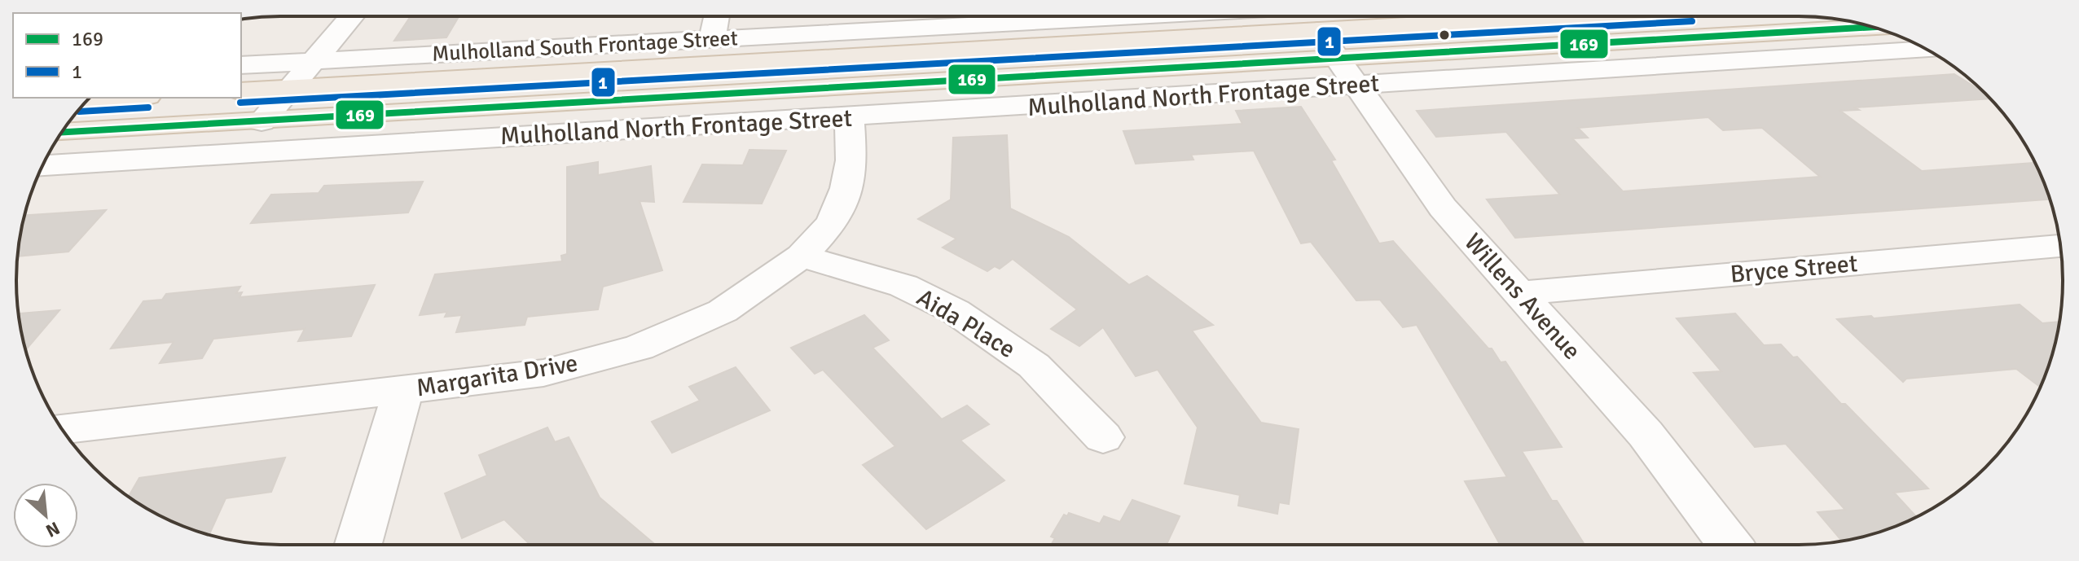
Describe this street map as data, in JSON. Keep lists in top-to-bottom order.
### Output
{
  "streets": {
    "street": [
      "Mulholland South Frontage Street",
      "Mulholland North Frontage Street",
      "Bryce Street",
      "Willens Avenue",
      "Aida Place",
      "Margarita Drive"
    ]
  },
  "crossings": [
    ["Mulholland North Frontage Street", "Willens Avenue"],
    ["Mulholland North Frontage Street", "Margarita Drive"],
    ["Bryce Street", "Willens Avenue"],
    ["Aida Place", "Margarita Drive"]
  ],
  "lines": ["transit line 1", "transit line 169"],
  "legend": ["169", "1"],
  "north": "bottom right"
}
